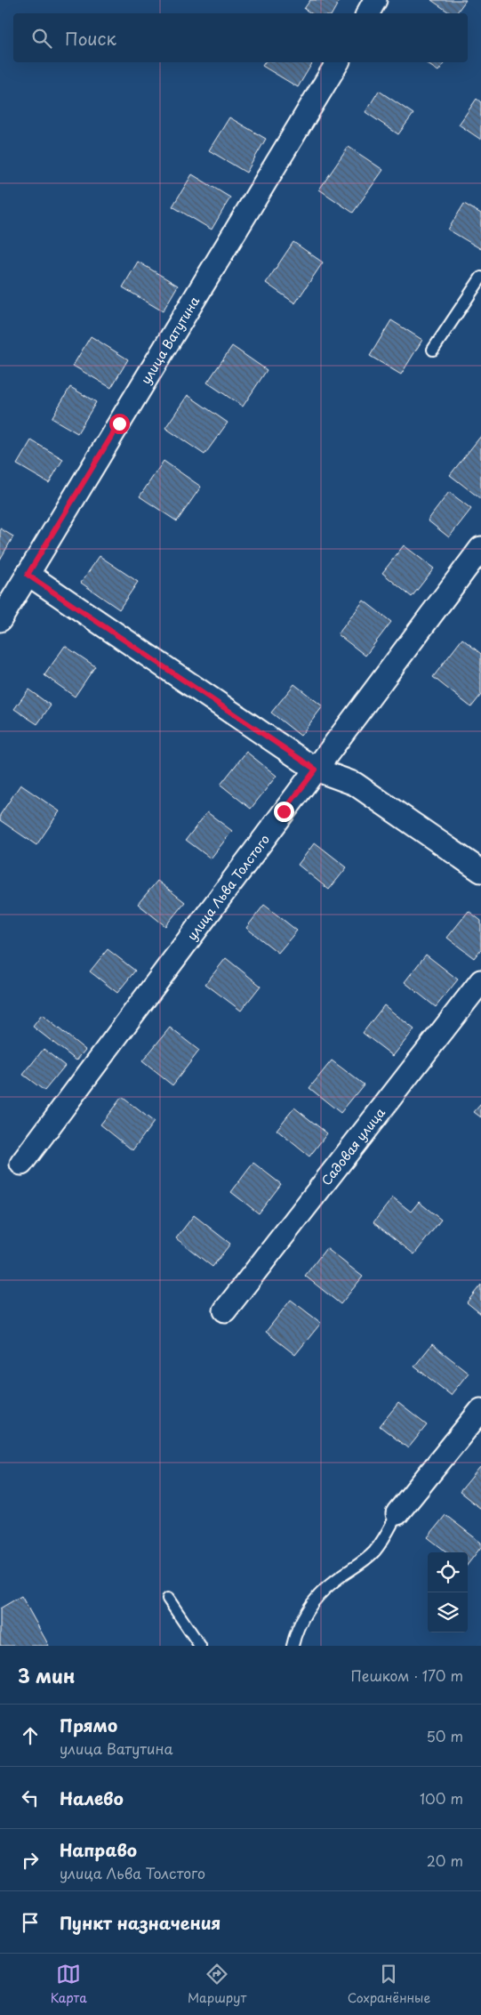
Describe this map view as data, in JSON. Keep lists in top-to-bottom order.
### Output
{
  "streets": {
    "street": ["улица Ватутина", "улица Льва Толстого", "Садовая улица"]
  },
  "page": {
    "search": "Поиск",
    "heading": ["3 мин", "Пешком · 170 m"],
    "list": [
      ["Прямо", "улица Ватутина", "50 m"],
      ["Налево", "100 m"],
      ["Направо", "улица Льва Толстого", "20 m"],
      "Пункт назначения"
    ],
    "nav": ["Карта", "Маршрут", "Сохранённые"]
  }
}
